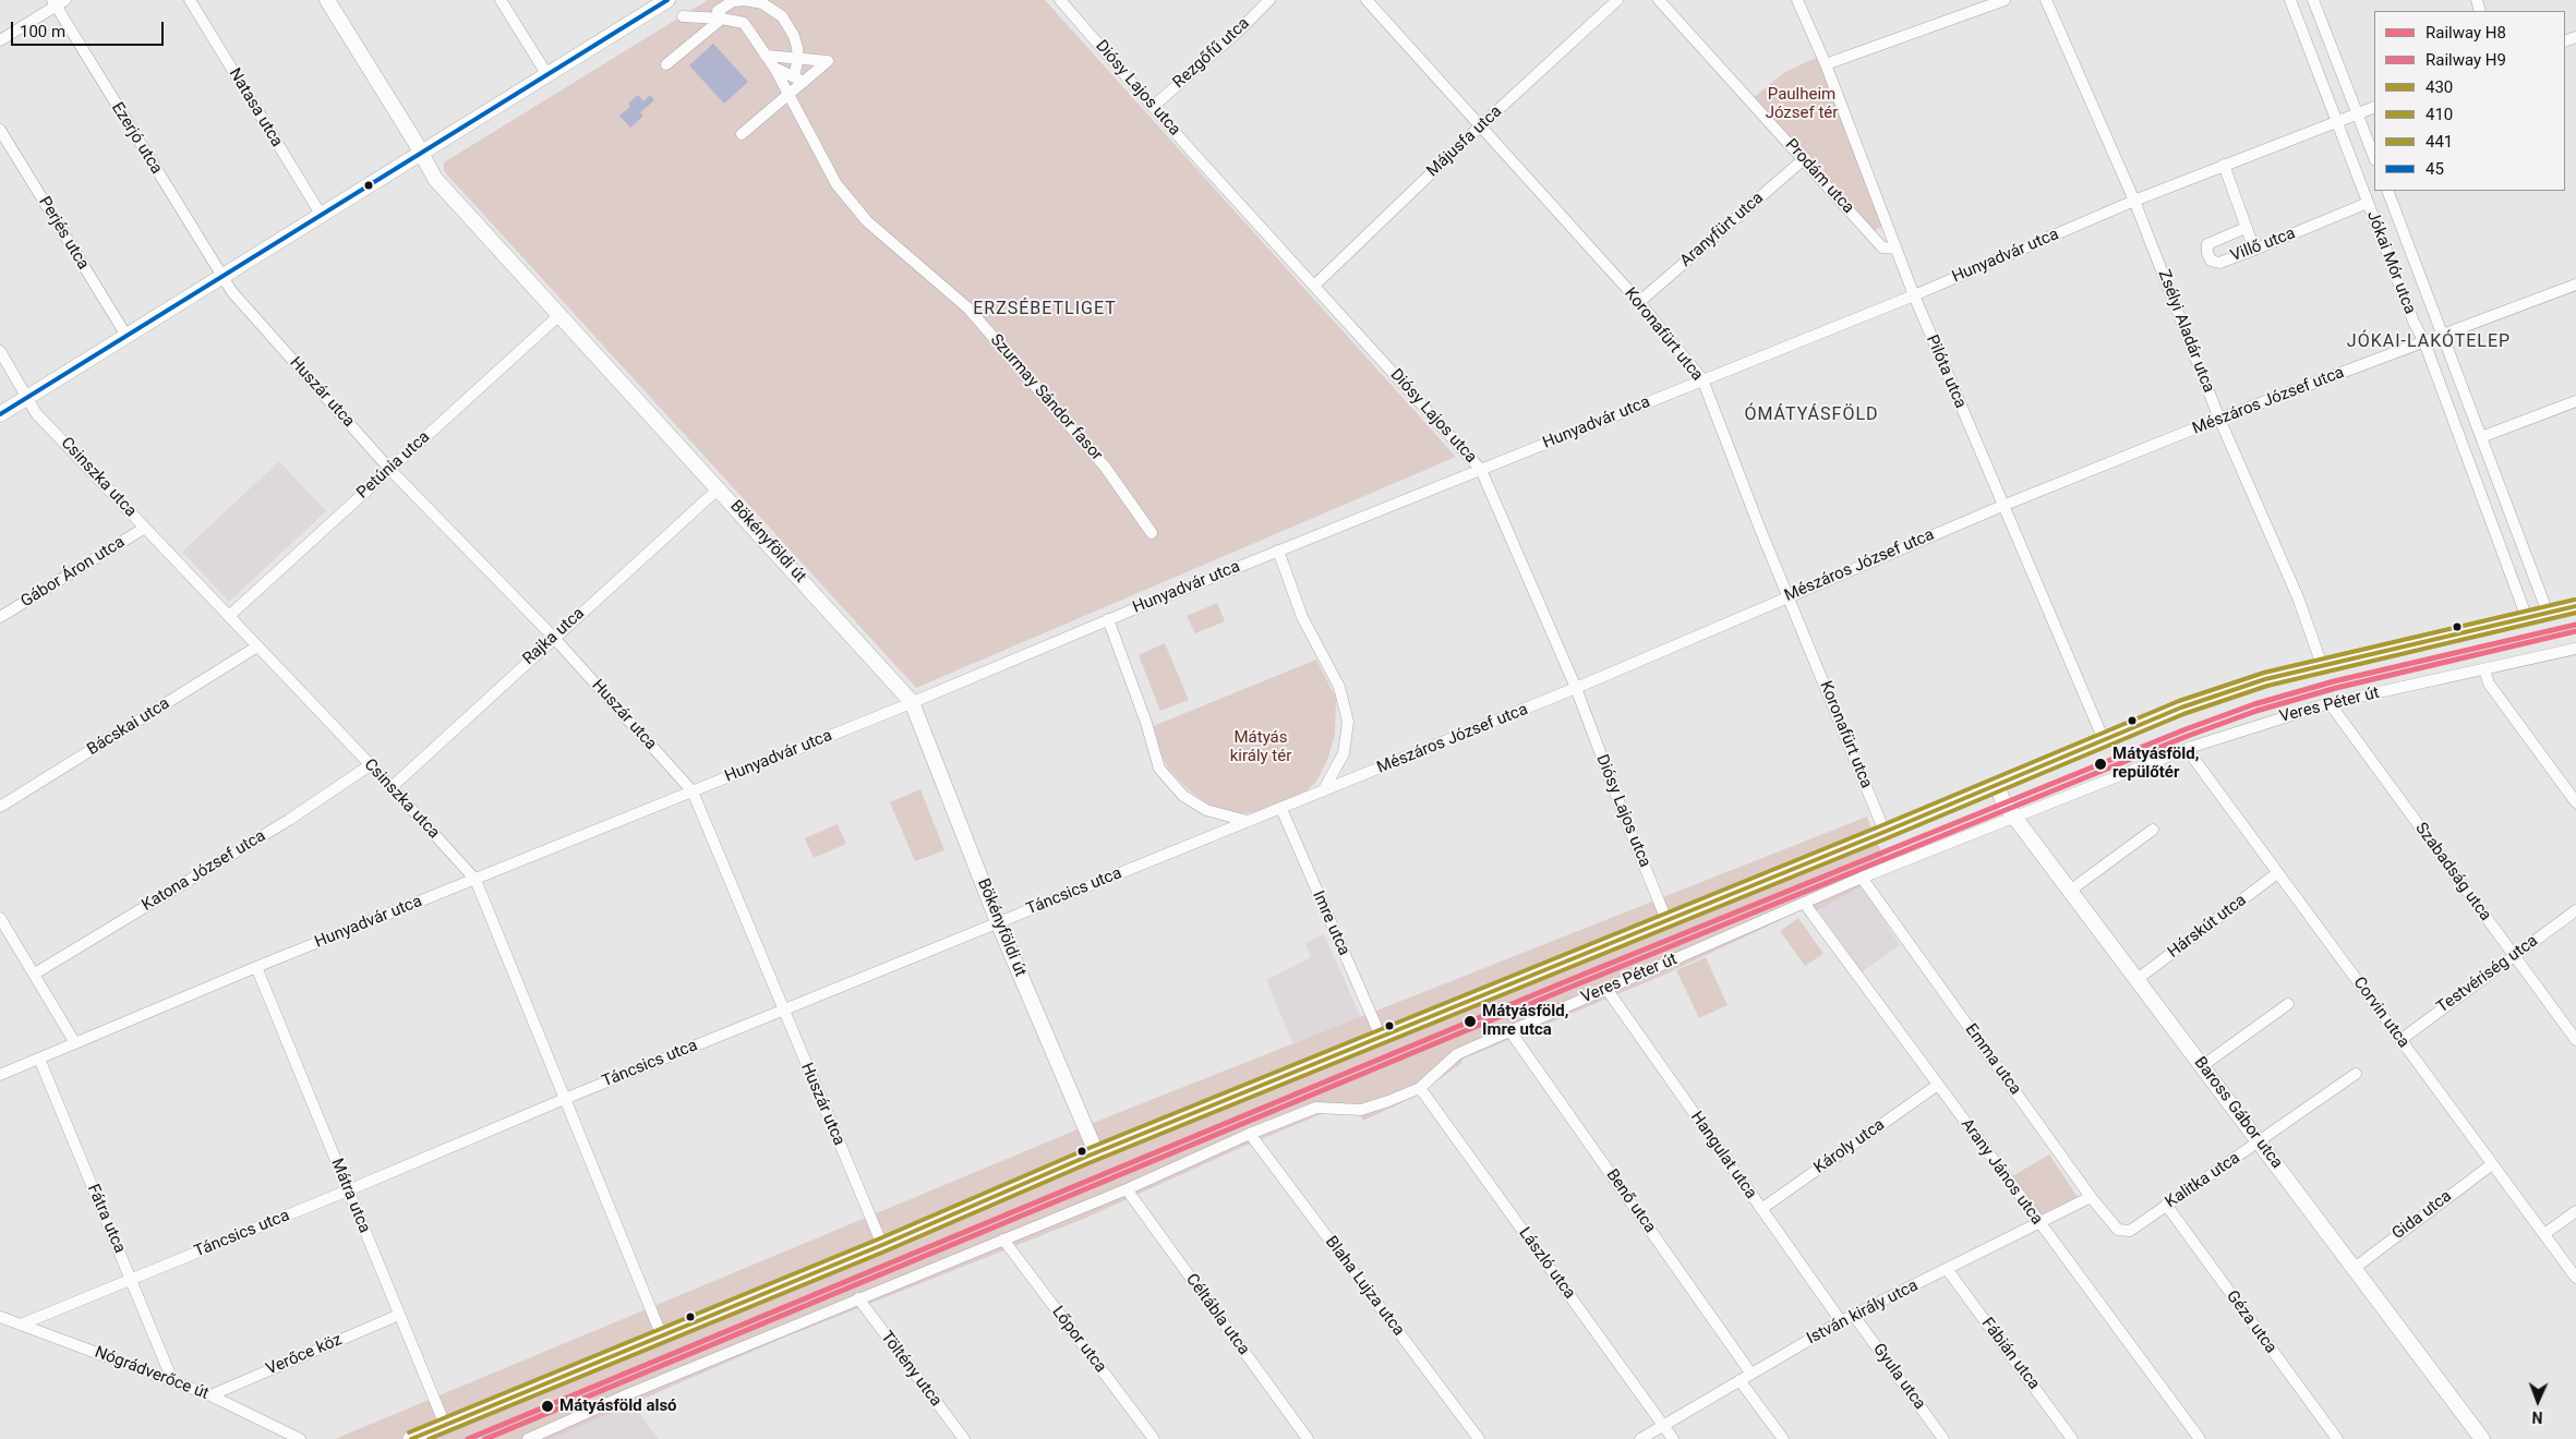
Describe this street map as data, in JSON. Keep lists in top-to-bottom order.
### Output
{
  "streets": {
    "street": [
      "Rezgőfű utca",
      "Diósy Lajos utca",
      "Natasa utca",
      "Ezerjó utca",
      "Májusfa utca",
      "Prodám utca",
      "Aranyfürt utca",
      "Perjés utca",
      "Villő utca",
      "Hunyadvár utca",
      "Jókai Mór utca",
      "Zsélyi Aladár utca",
      "Koronafürt utca",
      "Pilóta utca",
      "Huszár utca",
      "Szurmay Sándor fasor",
      "Mészáros József utca",
      "Petúnia utca",
      "Csinszka utca",
      "Bökényföldi út",
      "Gábor Áron utca",
      "Rajka utca",
      "Veres Péter út",
      "Bácskai utca",
      "Katona József utca",
      "Szabadság utca",
      "Táncsics utca",
      "Imre utca",
      "Hárskút utca",
      "Testvériség utca",
      "Corvin utca",
      "Emma utca",
      "Baross Gábor utca",
      "Károly utca",
      "Hangulat utca",
      "Arany János utca",
      "Kalitka utca",
      "Mátra utca",
      "Benő utca",
      "Gida utca",
      "Fátra utca",
      "László utca",
      "Blaha Lujza utca",
      "István király utca",
      "Céltábla utca",
      "Géza utca",
      "Lőpor utca",
      "Fábián utca",
      "Verőce köz",
      "Töltény utca",
      "Nógrádverőce út",
      "Gyula utca"
    ]
  },
  "crossings": [
    ["Rezgőfű utca", "Diósy Lajos utca"],
    ["Diósy Lajos utca", "Májusfa utca"],
    ["Diósy Lajos utca", "Hunyadvár utca"],
    ["Diósy Lajos utca", "Mészáros József utca"],
    ["Ezerjó utca", "Huszár utca"],
    ["Májusfa utca", "Koronafürt utca"],
    ["Prodám utca", "Aranyfürt utca"],
    ["Prodám utca", "Pilóta utca"],
    ["Aranyfürt utca", "Koronafürt utca"],
    ["Villő utca", "Jókai Mór utca"],
    ["Hunyadvár utca", "Jókai Mór utca"],
    ["Hunyadvár utca", "Zsélyi Aladár utca"],
    ["Hunyadvár utca", "Koronafürt utca"],
    ["Hunyadvár utca", "Pilóta utca"],
    ["Hunyadvár utca", "Huszár utca"],
    ["Hunyadvár utca", "Csinszka utca"],
    ["Hunyadvár utca", "Bökényföldi út"],
    ["Hunyadvár utca", "Mátra utca"],
    ["Hunyadvár utca", "Fátra utca"],
    ["Jókai Mór utca", "Mészáros József utca"],
    ["Zsélyi Aladár utca", "Mészáros József utca"],
    ["Koronafürt utca", "Mészáros József utca"],
    ["Pilóta utca", "Mészáros József utca"],
    ["Huszár utca", "Petúnia utca"],
    ["Huszár utca", "Rajka utca"],
    ["Huszár utca", "Táncsics utca"],
    ["Mészáros József utca", "Táncsics utca"],
    ["Mészáros József utca", "Imre utca"],
    ["Petúnia utca", "Csinszka utca"],
    ["Petúnia utca", "Bökényföldi út"],
    ["Csinszka utca", "Gábor Áron utca"],
    ["Csinszka utca", "Rajka utca"],
    ["Csinszka utca", "Bácskai utca"],
    ["Csinszka utca", "Katona József utca"],
    ["Csinszka utca", "Táncsics utca"],
    ["Bökényföldi út", "Rajka utca"],
    ["Bökényföldi út", "Táncsics utca"],
    ["Veres Péter út", "Szabadság utca"],
    ["Veres Péter út", "Corvin utca"],
    ["Veres Péter út", "Emma utca"],
    ["Veres Péter út", "Baross Gábor utca"],
    ["Veres Péter út", "Hangulat utca"],
    ["Veres Péter út", "Arany János utca"],
    ["Veres Péter út", "Benő utca"],
    ["Veres Péter út", "László utca"],
    ["Veres Péter út", "Blaha Lujza utca"],
    ["Veres Péter út", "Céltábla utca"],
    ["Veres Péter út", "Lőpor utca"],
    ["Veres Péter út", "Töltény utca"],
    ["Szabadság utca", "Testvériség utca"],
    ["Táncsics utca", "Imre utca"],
    ["Táncsics utca", "Mátra utca"],
    ["Táncsics utca", "Fátra utca"],
    ["Táncsics utca", "Nógrádverőce út"],
    ["Hárskút utca", "Corvin utca"],
    ["Hárskút utca", "Baross Gábor utca"],
    ["Testvériség utca", "Corvin utca"],
    ["Corvin utca", "Gida utca"],
    ["Emma utca", "Kalitka utca"],
    ["Emma utca", "István király utca"],
    ["Baross Gábor utca", "Kalitka utca"],
    ["Baross Gábor utca", "Gida utca"],
    ["Károly utca", "Hangulat utca"],
    ["Károly utca", "Arany János utca"],
    ["Hangulat utca", "István király utca"],
    ["Arany János utca", "István király utca"],
    ["Kalitka utca", "Géza utca"],
    ["Mátra utca", "Verőce köz"],
    ["Benő utca", "István király utca"],
    ["Fátra utca", "Nógrádverőce út"],
    ["László utca", "István király utca"],
    ["István király utca", "Fábián utca"],
    ["István király utca", "Gyula utca"],
    ["Verőce köz", "Nógrádverőce út"]
  ],
  "districts": ["ERZSÉBETLIGET", "JÓKAI-LAKÓTELEP", "ÓMÁTYÁSFÖLD"],
  "parks": ["Paulheim József tér", "Mátyás király tér"],
  "places": ["Mátyásföld, repülőtér", "Mátyásföld, Imre utca", "Mátyásföld alsó"],
  "lines": [
    "transit line 45",
    "transit line 441",
    "transit line 430",
    "transit line 410",
    "rail line H8",
    "rail line H9"
  ],
  "legend": [
    "Railway H8",
    "Railway H9",
    "430",
    "410",
    "441",
    "45"
  ],
  "scale_bar": "100 m",
  "north": "bottom"
}
